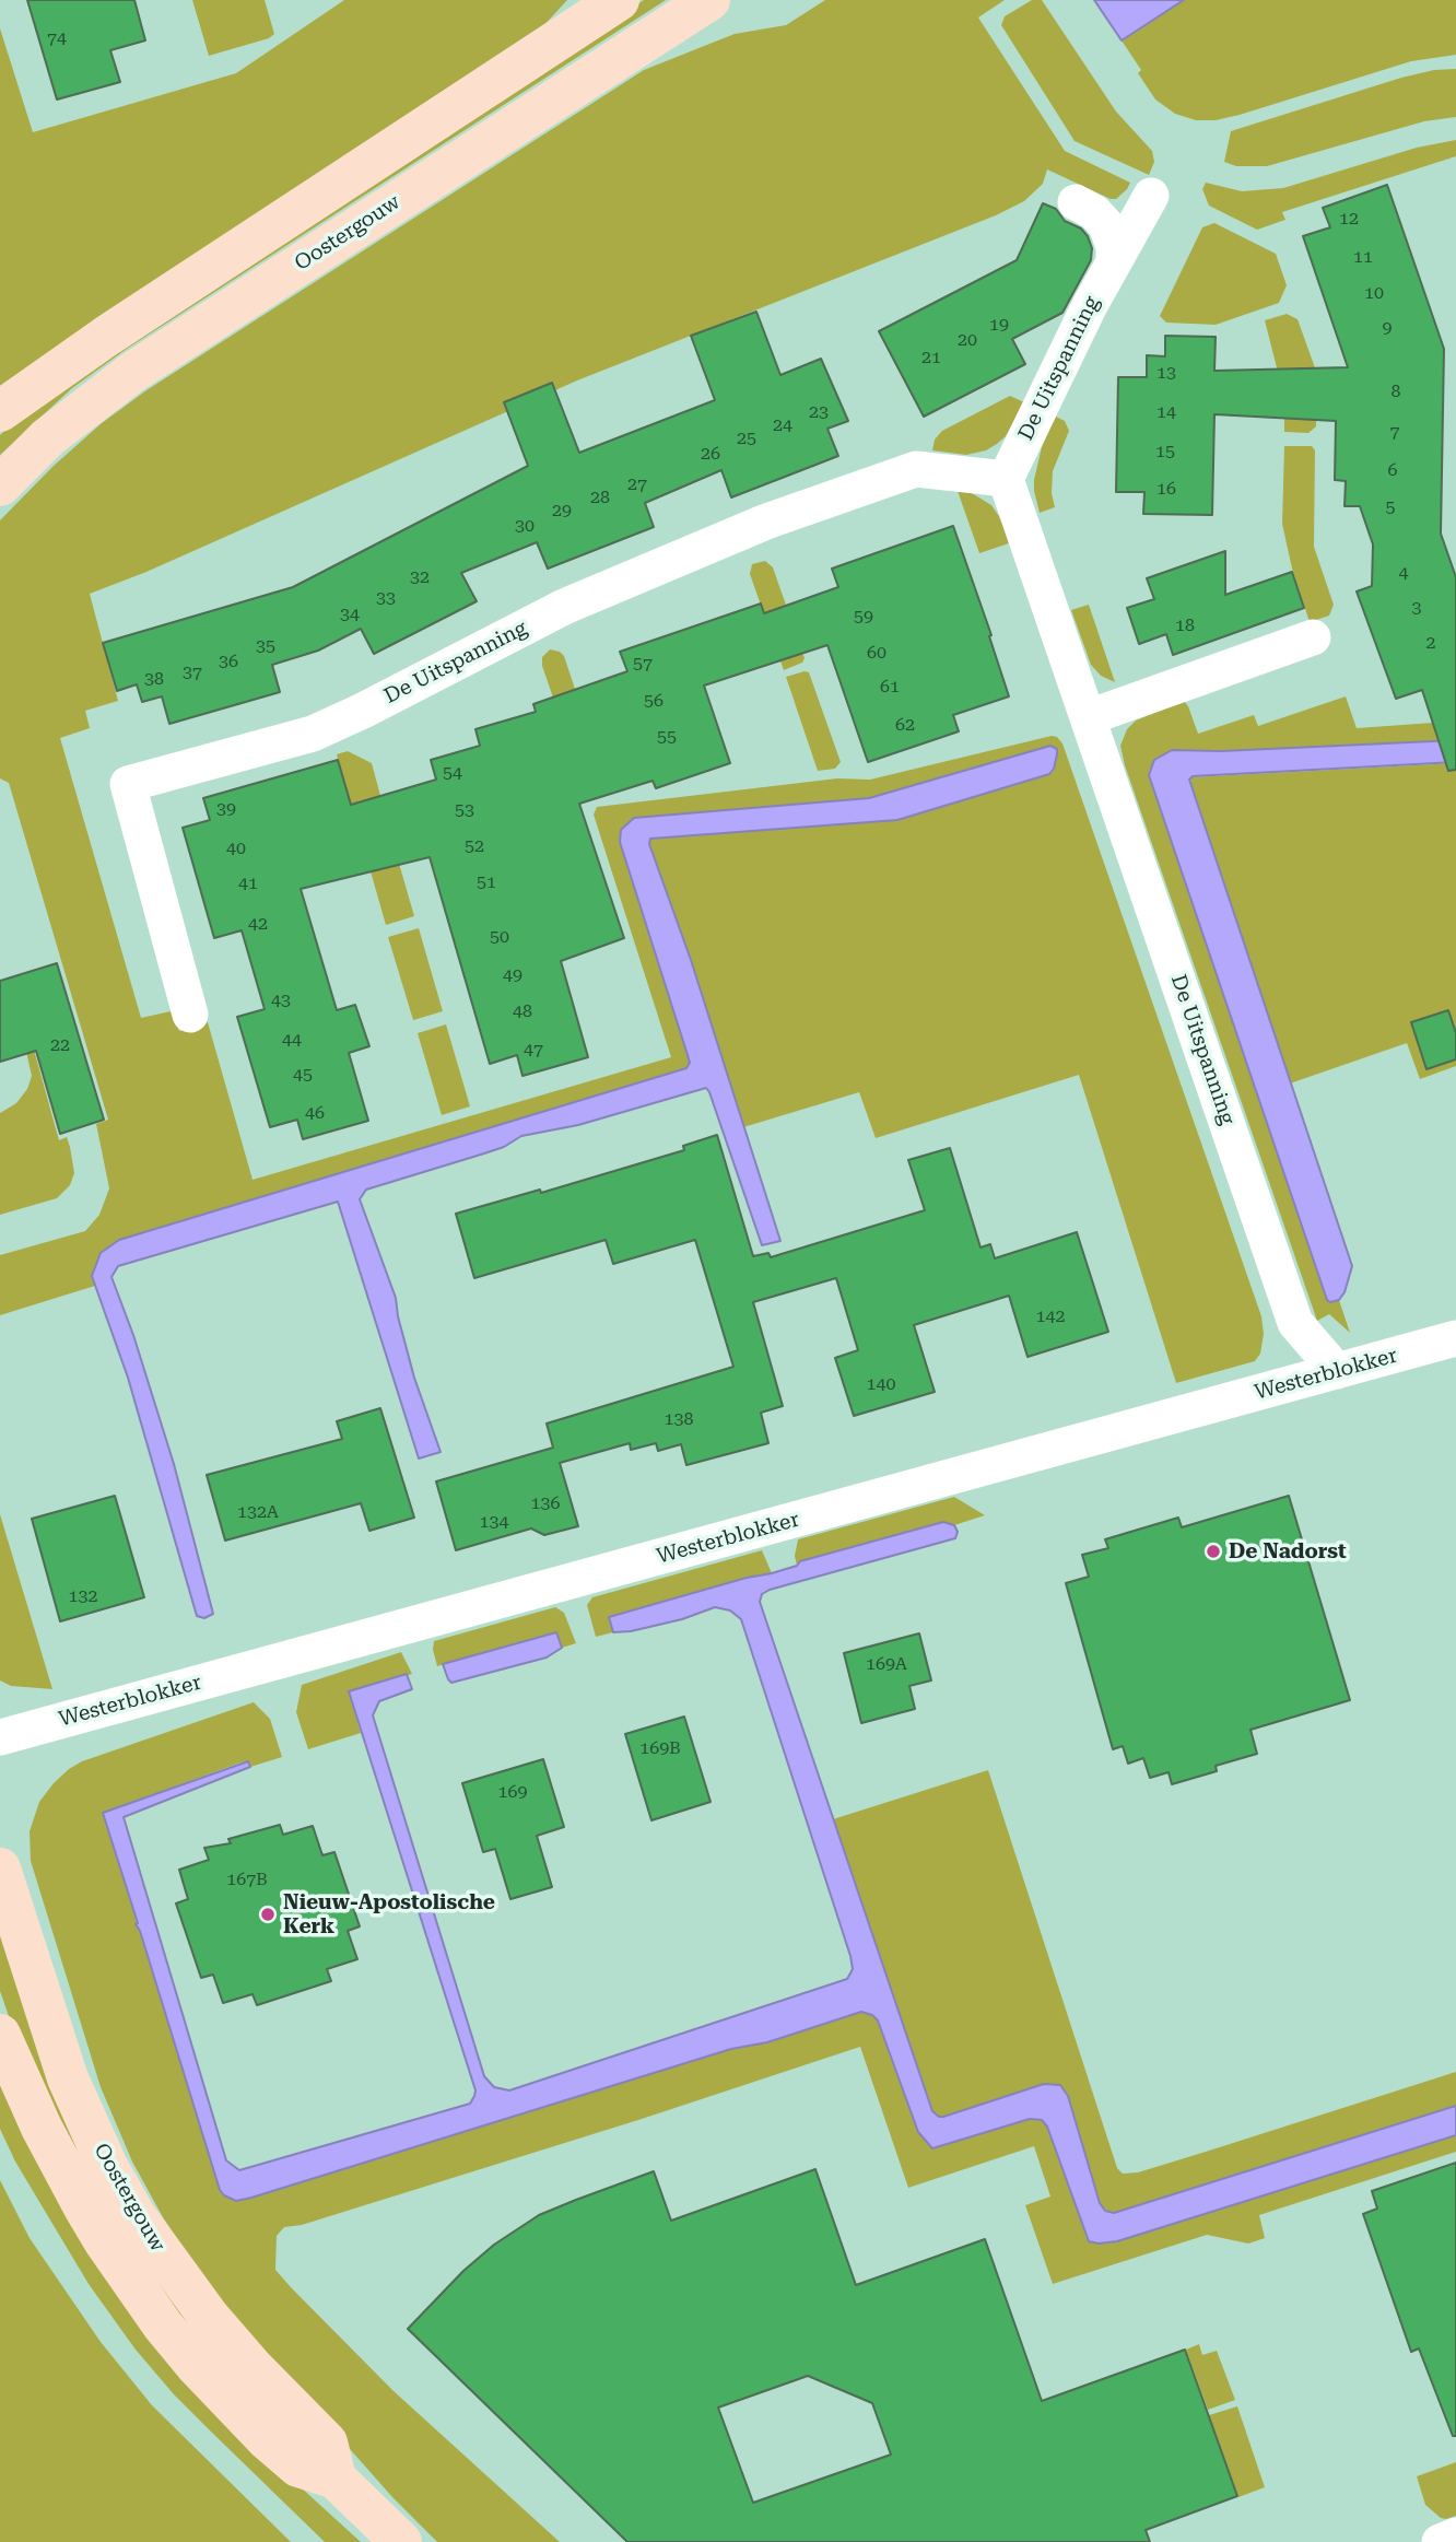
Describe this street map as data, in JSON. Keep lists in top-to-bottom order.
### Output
{
  "streets": {
    "main road": ["Oostergouw"],
    "street": ["De Uitspanning", "Westerblokker"]
  },
  "crossings": [
    ["De Uitspanning", "Westerblokker"]
  ],
  "places": ["De Nadorst", "Nieuw-Apostolische Kerk"],
  "house_numbers": [
    "74",
    "12",
    "11",
    "10",
    "19",
    "9",
    "20",
    "21",
    "13",
    "8",
    "23",
    "14",
    "24",
    "7",
    "25",
    "15",
    "26",
    "6",
    "27",
    "16",
    "28",
    "5",
    "29",
    "30",
    "4",
    "32",
    "33",
    "3",
    "34",
    "59",
    "18",
    "2",
    "35",
    "60",
    "36",
    "57",
    "37",
    "38",
    "61",
    "56",
    "62",
    "55",
    "54",
    "39",
    "53",
    "52",
    "40",
    "51",
    "41",
    "42",
    "50",
    "49",
    "43",
    "48",
    "44",
    "22",
    "47",
    "45",
    "46",
    "142",
    "140",
    "138",
    "136",
    "132A",
    "134",
    "132",
    "169A",
    "169B",
    "169",
    "167B"
  ]
}
